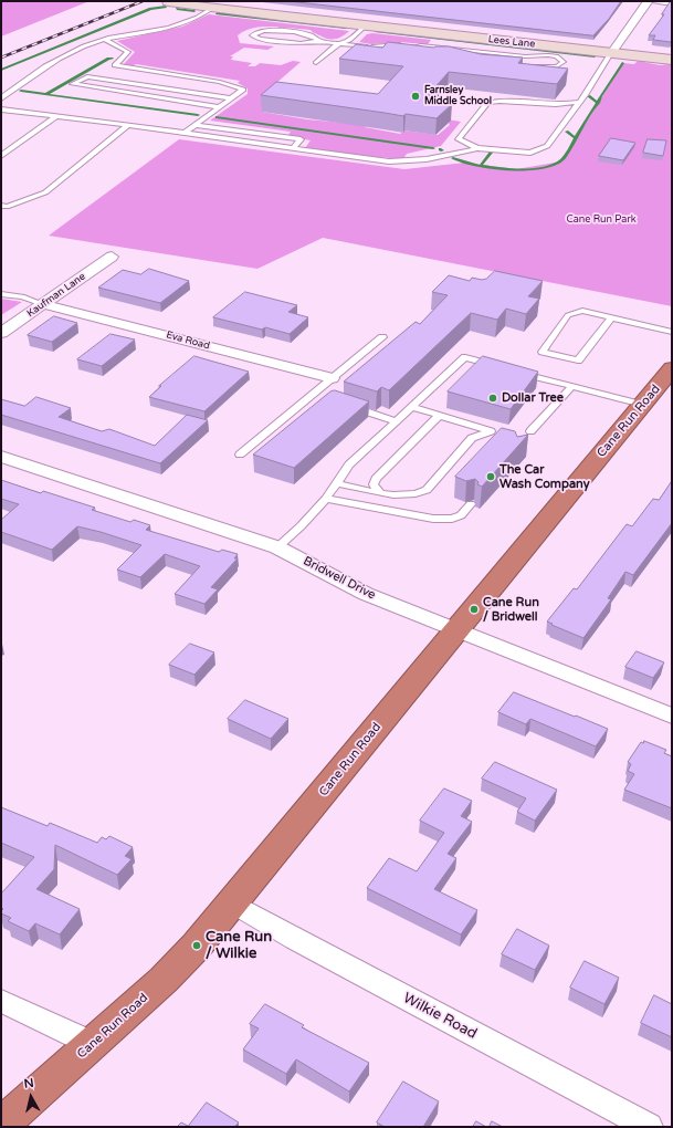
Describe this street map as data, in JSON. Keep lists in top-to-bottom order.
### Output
{
  "streets": {
    "highway": ["Cane Run Road"],
    "street": [
      "Lees Lane",
      "Kaufman Lane",
      "Eva Road",
      "Bridwell Drive",
      "Wilkie Road"
    ]
  },
  "crossings": [
    ["Kaufman Lane", "Eva Road"],
    ["Cane Run Road", "Bridwell Drive"],
    ["Cane Run Road", "Wilkie Road"]
  ],
  "parks": ["Cane Run Park"],
  "places": [
    "Farnsley Middle School",
    "Dollar Tree",
    "The Car Wash Company",
    "Cane Run / Bridwell",
    "Cane Run / Wilkie"
  ],
  "north": "top"
}
